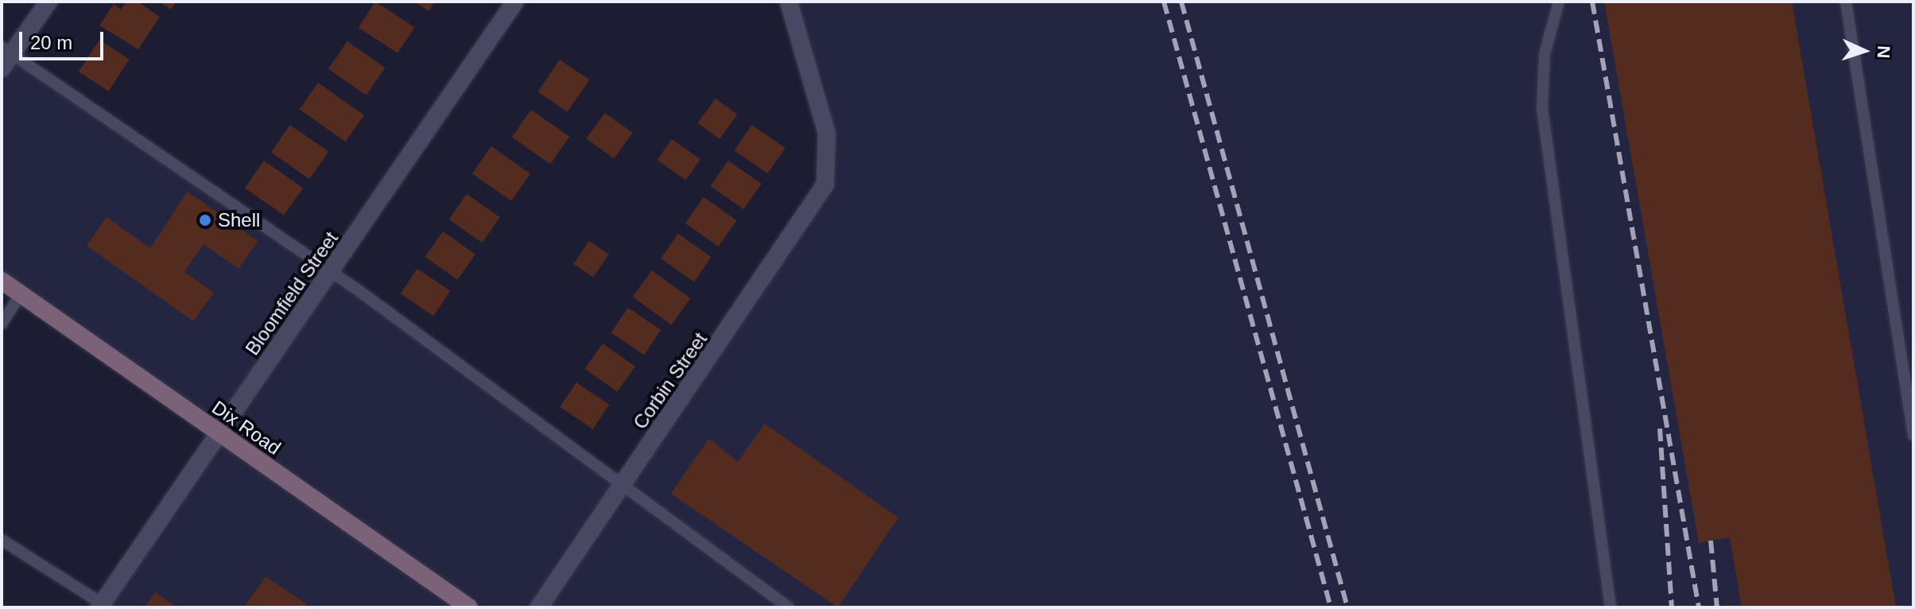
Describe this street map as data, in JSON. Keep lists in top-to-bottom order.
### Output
{
  "streets": {
    "main road": ["Dix Road"],
    "street": ["Bloomfield Street", "Corbin Street"]
  },
  "crossings": [
    ["Bloomfield Street", "Dix Road"]
  ],
  "places": ["Shell"],
  "scale_bar": "20 m",
  "north": "right"
}
